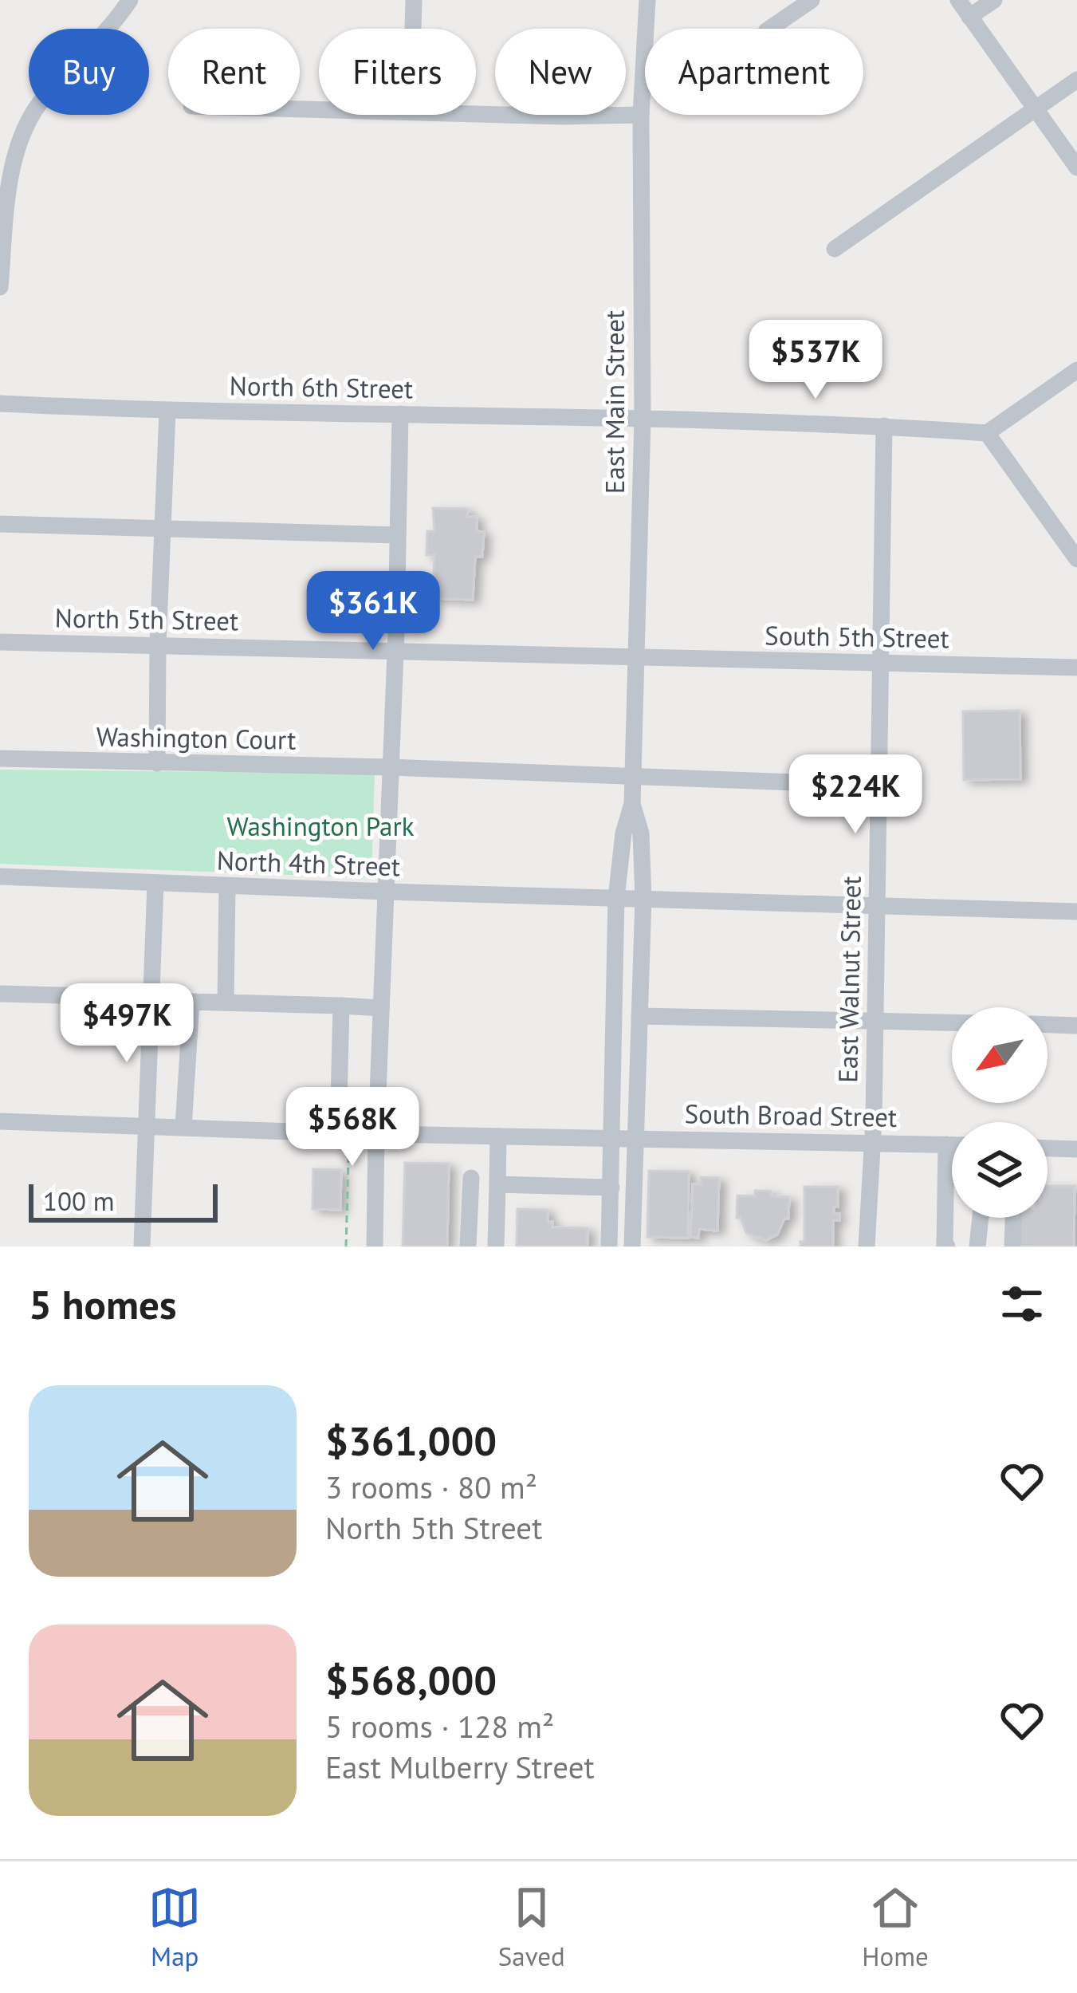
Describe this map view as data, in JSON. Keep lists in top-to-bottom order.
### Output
{
  "streets": {
    "street": [
      "North 6th Street",
      "East Main Street",
      "North 5th Street",
      "South 5th Street",
      "Washington Court",
      "North 4th Street",
      "East Walnut Street",
      "South Broad Street"
    ]
  },
  "crossings": [
    ["North 6th Street", "East Main Street"],
    ["North 6th Street", "East Walnut Street"],
    ["East Main Street", "North 5th Street"],
    ["East Main Street", "South 5th Street"],
    ["East Main Street", "Washington Court"],
    ["East Main Street", "North 4th Street"],
    ["East Main Street", "South Broad Street"],
    ["North 5th Street", "South 5th Street"],
    ["South 5th Street", "East Walnut Street"],
    ["Washington Court", "East Walnut Street"],
    ["North 4th Street", "East Walnut Street"],
    ["East Walnut Street", "South Broad Street"]
  ],
  "parks": ["Washington Park"],
  "scale_bar": "100 m",
  "north": "bottom left",
  "page": {
    "chip": [
      "Buy",
      "Rent",
      "Filters",
      "New",
      "Apartment"
    ],
    "price": [
      "$537K",
      "$361K",
      "$224K",
      "$497K",
      "$568K"
    ],
    "scale": "100 m",
    "heading": "5 homes",
    "list": [
      {
        "name": "$361,000",
        "note": "3 rooms · 80 m² · North 5th Street"
      },
      {
        "name": "$568,000",
        "note": "5 rooms · 128 m² · East Mulberry Street"
      }
    ],
    "tabs": ["Map", "Saved", "Home"]
  }
}
